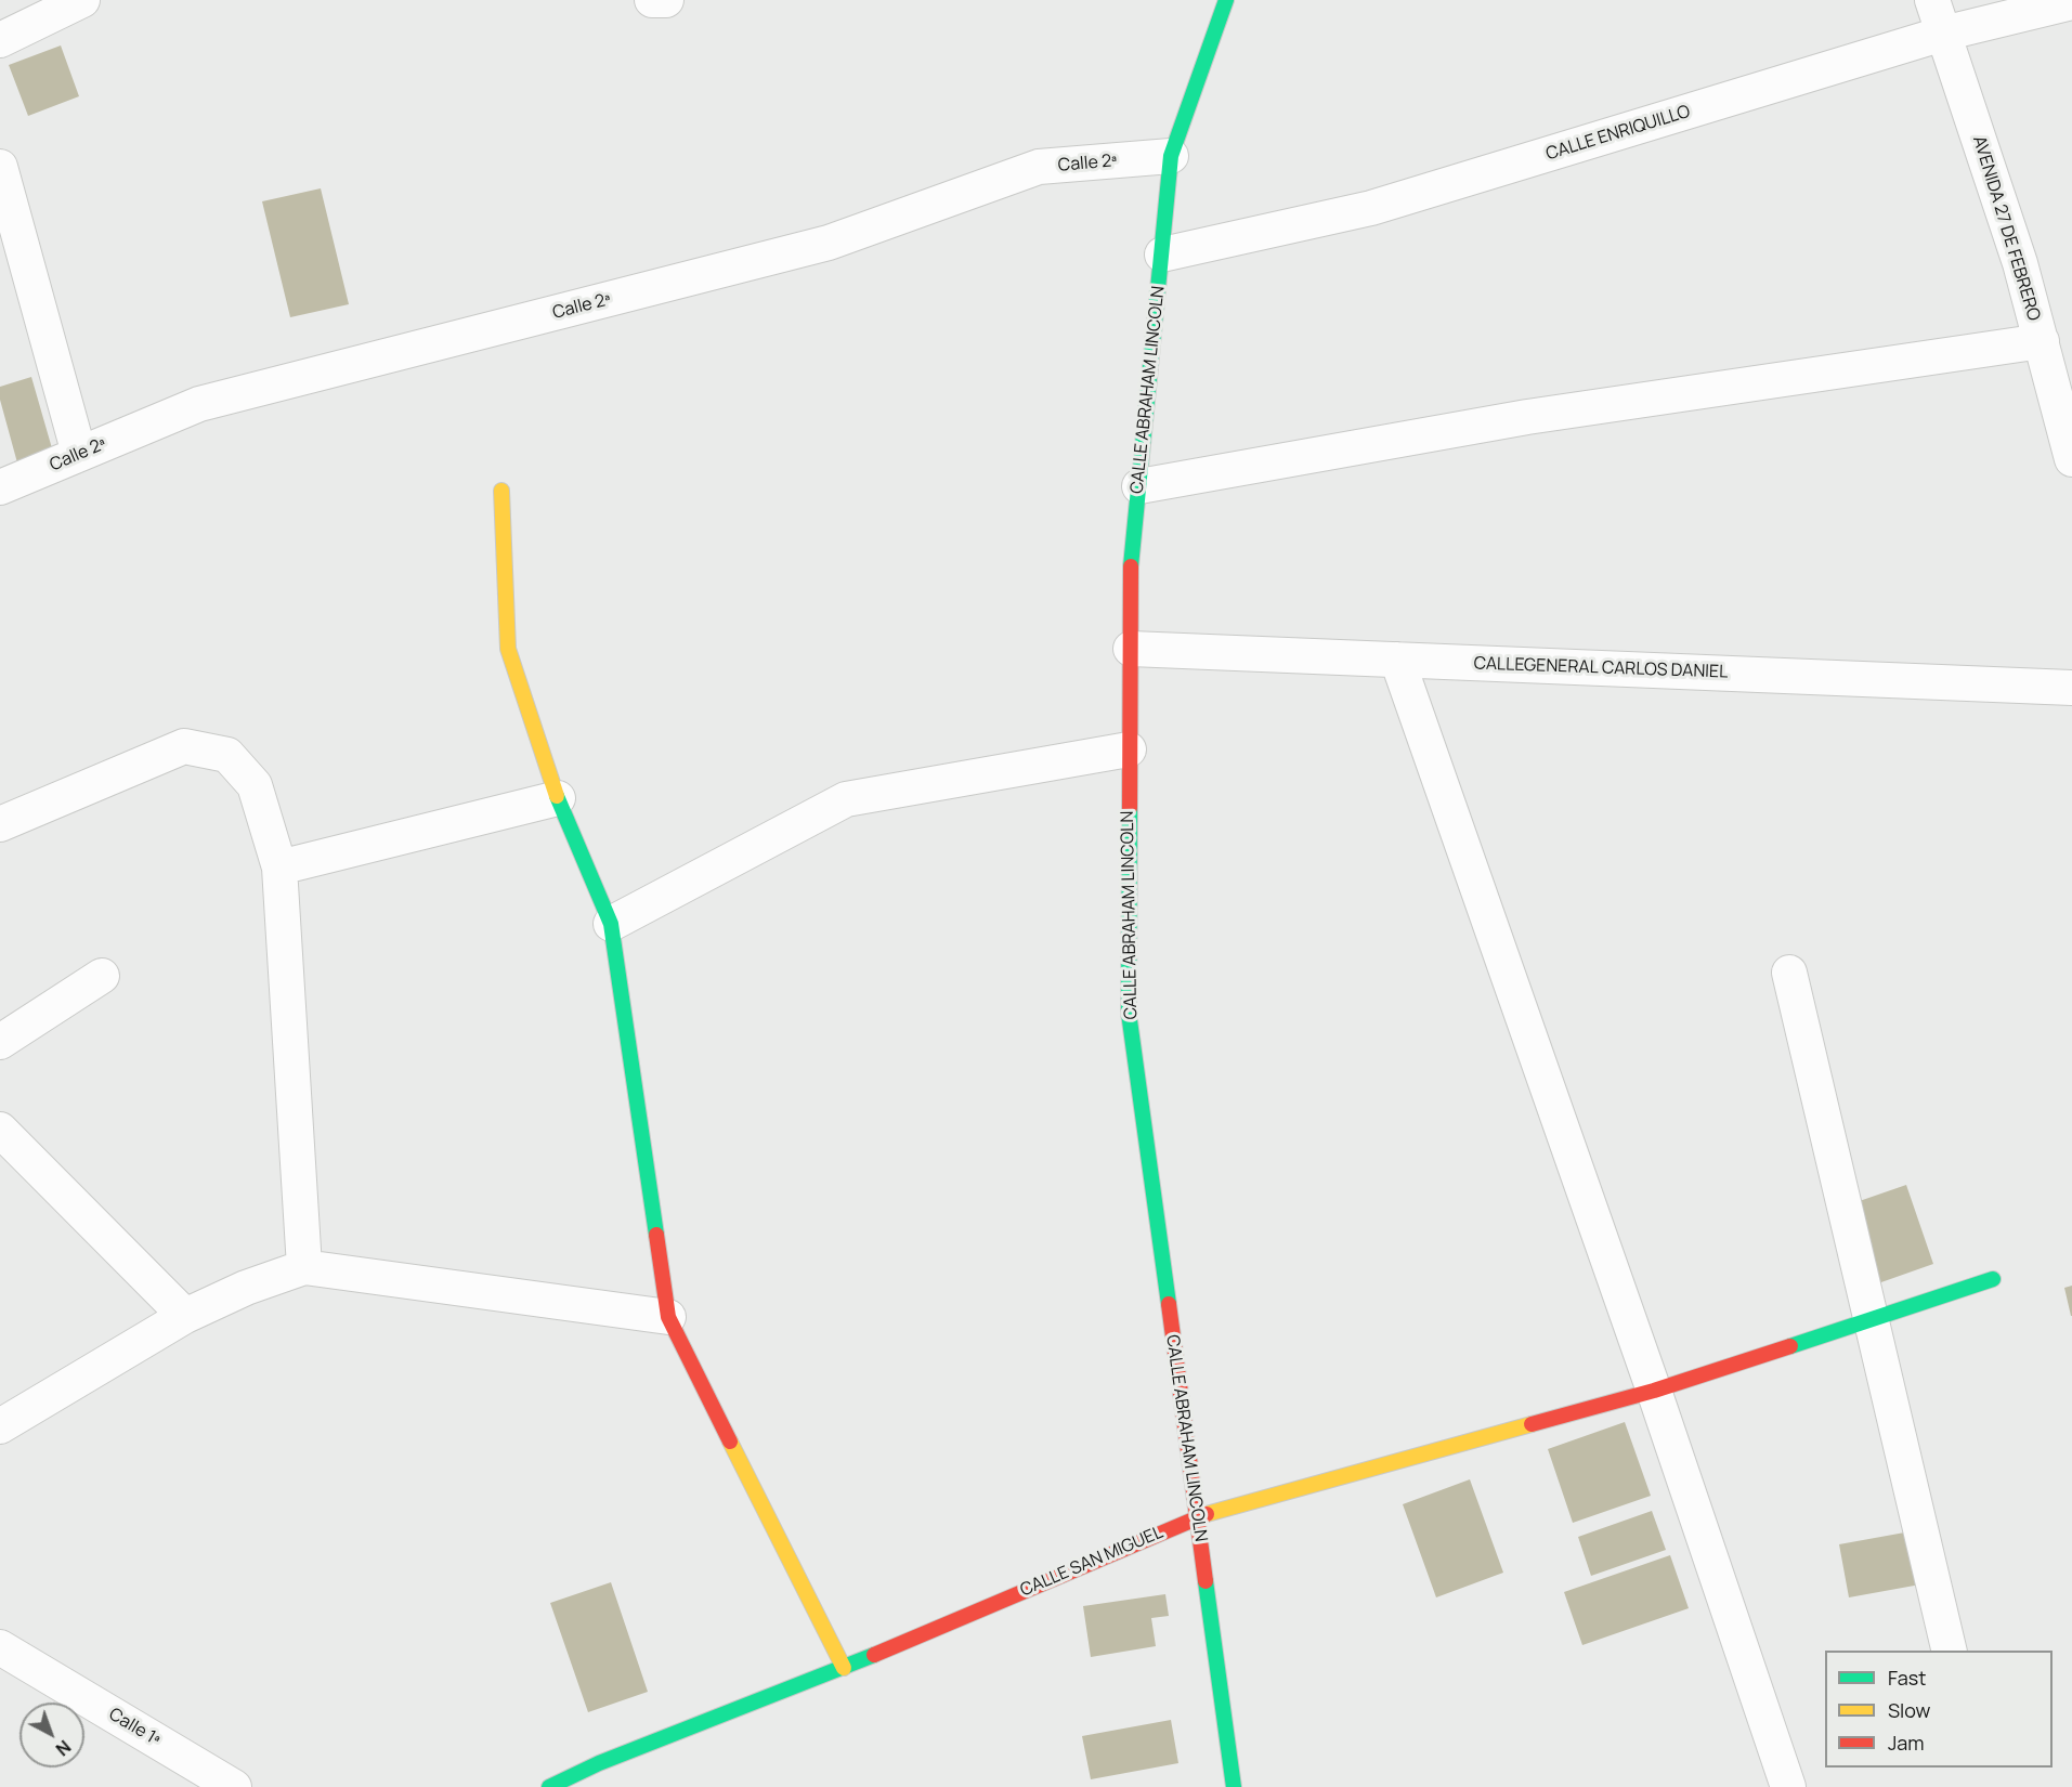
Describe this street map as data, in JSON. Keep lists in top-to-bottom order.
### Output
{
  "streets": {
    "street": [
      "CALLE ENRIQUILLO",
      "Calle 2ª",
      "AVENIDA 27 DE FEBRERO",
      "CALLE ABRAHAM LINCOLN",
      "CALLEGENERAL CARLOS DANIEL",
      "CALLE SAN MIGUEL",
      "Calle 1ª"
    ]
  },
  "crossings": [
    ["CALLE ENRIQUILLO", "AVENIDA 27 DE FEBRERO"],
    ["CALLE ENRIQUILLO", "CALLE ABRAHAM LINCOLN"],
    ["Calle 2ª", "CALLE ABRAHAM LINCOLN"],
    ["CALLE ABRAHAM LINCOLN", "CALLEGENERAL CARLOS DANIEL"],
    ["CALLE ABRAHAM LINCOLN", "CALLE SAN MIGUEL"]
  ],
  "legend": ["Fast", "Slow", "Jam"],
  "north": "bottom right"
}
